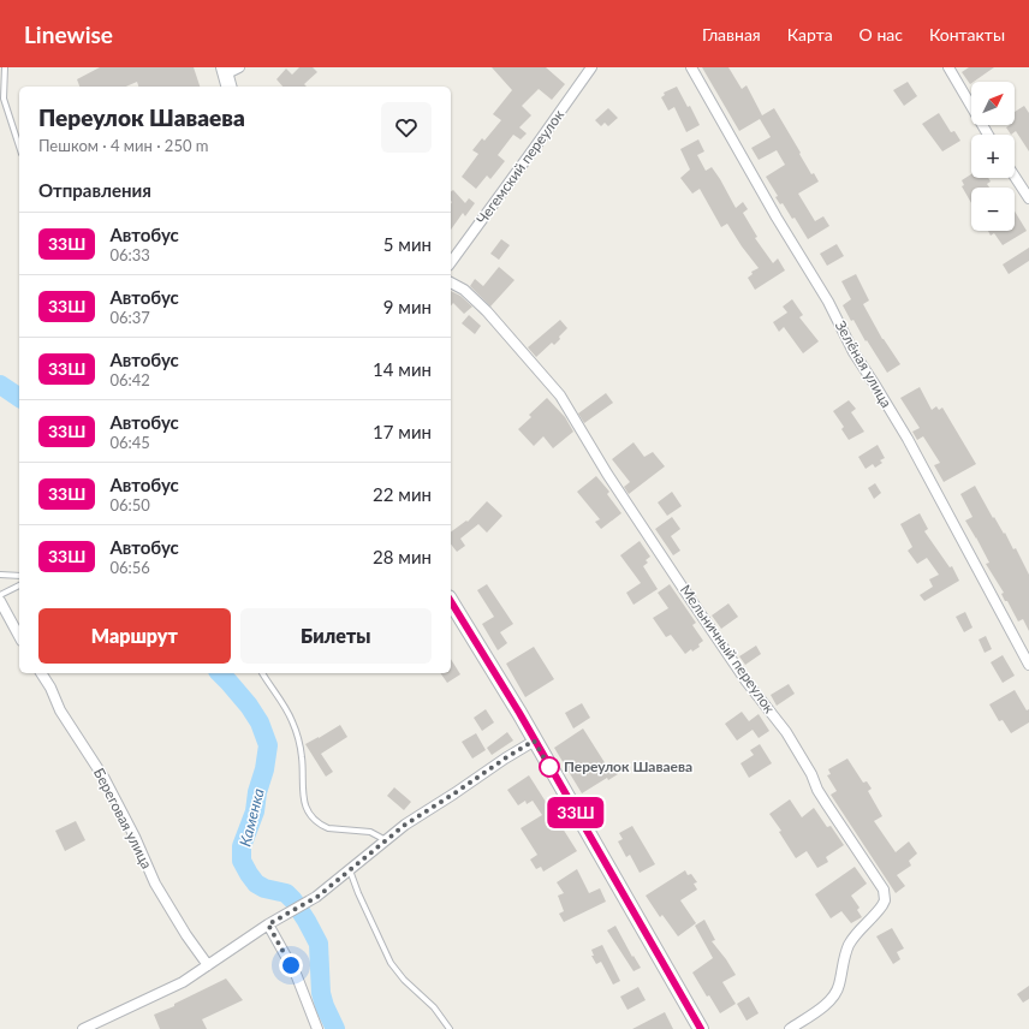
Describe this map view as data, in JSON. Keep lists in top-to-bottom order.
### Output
{
  "streets": {
    "street": [
      "Чегемский переулок",
      "Зелёная улица",
      "Мельничный переулок",
      "Береговая улица"
    ]
  },
  "water": ["Каменка"],
  "places": ["Переулок Шаваева"],
  "lines": ["bus line 33Ш"],
  "north": "top right",
  "page": {
    "header": "Linewise",
    "nav": [
      "Главная",
      "Карта",
      "О нас",
      "Контакты"
    ],
    "on_map": "33Ш",
    "map_buttons": ["+", "−"],
    "heading": [
      ["Переулок Шаваева", "Пешком · 4 мин · 250 m"],
      "Отправления"
    ],
    "list": [
      {
        "mark": "33Ш",
        "name": "Автобус",
        "note": "06:33",
        "value": "5 мин"
      },
      {
        "mark": "33Ш",
        "name": "Автобус",
        "note": "06:37",
        "value": "9 мин"
      },
      {
        "mark": "33Ш",
        "name": "Автобус",
        "note": "06:42",
        "value": "14 мин"
      },
      {
        "mark": "33Ш",
        "name": "Автобус",
        "note": "06:45",
        "value": "17 мин"
      },
      {
        "mark": "33Ш",
        "name": "Автобус",
        "note": "06:50",
        "value": "22 мин"
      },
      {
        "mark": "33Ш",
        "name": "Автобус",
        "note": "06:56",
        "value": "28 мин"
      }
    ],
    "buttons": ["Маршрут", "Билеты"]
  }
}
